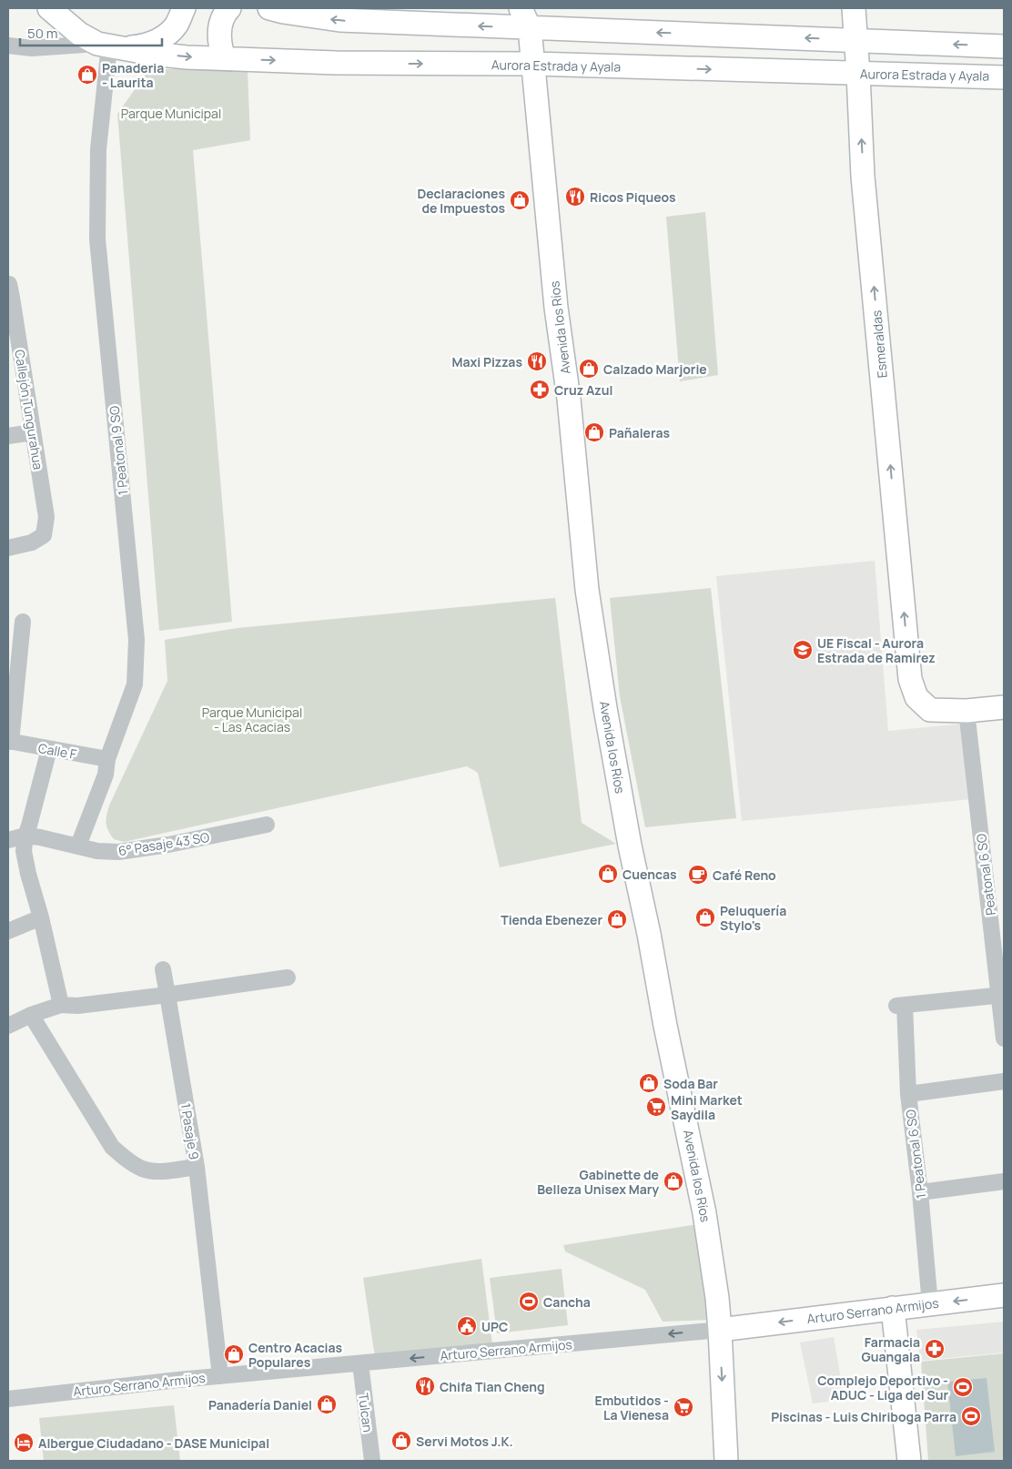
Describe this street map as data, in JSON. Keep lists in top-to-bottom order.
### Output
{
  "streets": {
    "street": [
      "Aurora Estrada y Ayala",
      "Avenida los Ríos",
      "Esmeraldas",
      "Callejón Tungurahua",
      "1 Peatonal 9 SO",
      "Calle F",
      "6° Pasaje 43 SO",
      "Peatonal 6 SO",
      "1 Pasaje 9",
      "1 Peatonal 6 SO",
      "Arturo Serrano Armijos",
      "Tulcan"
    ]
  },
  "crossings": [
    ["Aurora Estrada y Ayala", "Avenida los Ríos"],
    ["Aurora Estrada y Ayala", "Esmeraldas"],
    ["Aurora Estrada y Ayala", "1 Peatonal 9 SO"],
    ["Avenida los Ríos", "Arturo Serrano Armijos"],
    ["Esmeraldas", "Peatonal 6 SO"],
    ["1 Peatonal 9 SO", "Calle F"],
    ["1 Peatonal 9 SO", "6° Pasaje 43 SO"],
    ["Peatonal 6 SO", "1 Peatonal 6 SO"],
    ["1 Pasaje 9", "Arturo Serrano Armijos"],
    ["1 Peatonal 6 SO", "Arturo Serrano Armijos"],
    ["Arturo Serrano Armijos", "Tulcan"]
  ],
  "one_way": ["Esmeraldas", "Arturo Serrano Armijos"],
  "parks": ["Parque Municipal", "Parque Municipal - Las Acacias"],
  "places": {
    "shop": [
      "Panaderia - Laurita",
      "Declaraciones de Impuestos",
      "Calzado Marjorie",
      "Pañaleras",
      "Cuencas",
      "Peluquería Stylo's",
      "Tienda Ebenezer",
      "Soda Bar",
      "Gabinette de Belleza Unisex Mary",
      "Centro Acacias Populares",
      "Panadería Daniel",
      "Servi Motos J.K."
    ],
    "restaurant": ["Ricos Piqueos", "Maxi Pizzas", "Chifa Tian Cheng"],
    "pharmacy": ["Cruz Azul", "Farmacia Guangala"],
    "school or university": ["UE Fiscal - Aurora Estrada de Ramirez"],
    "cafe": ["Café Reno"],
    "supermarket": ["Mini Market Saydila", "Embutidos - La Vienesa"],
    "sports": ["Cancha", "Complejo Deportivo - ADUC - Liga del Sur", "Piscinas - Luis Chiriboga Parra"],
    "public building": ["UPC"],
    "hotel": ["Albergue Ciudadano - DASE Municipal"]
  },
  "scale_bar": "50 m"
}
